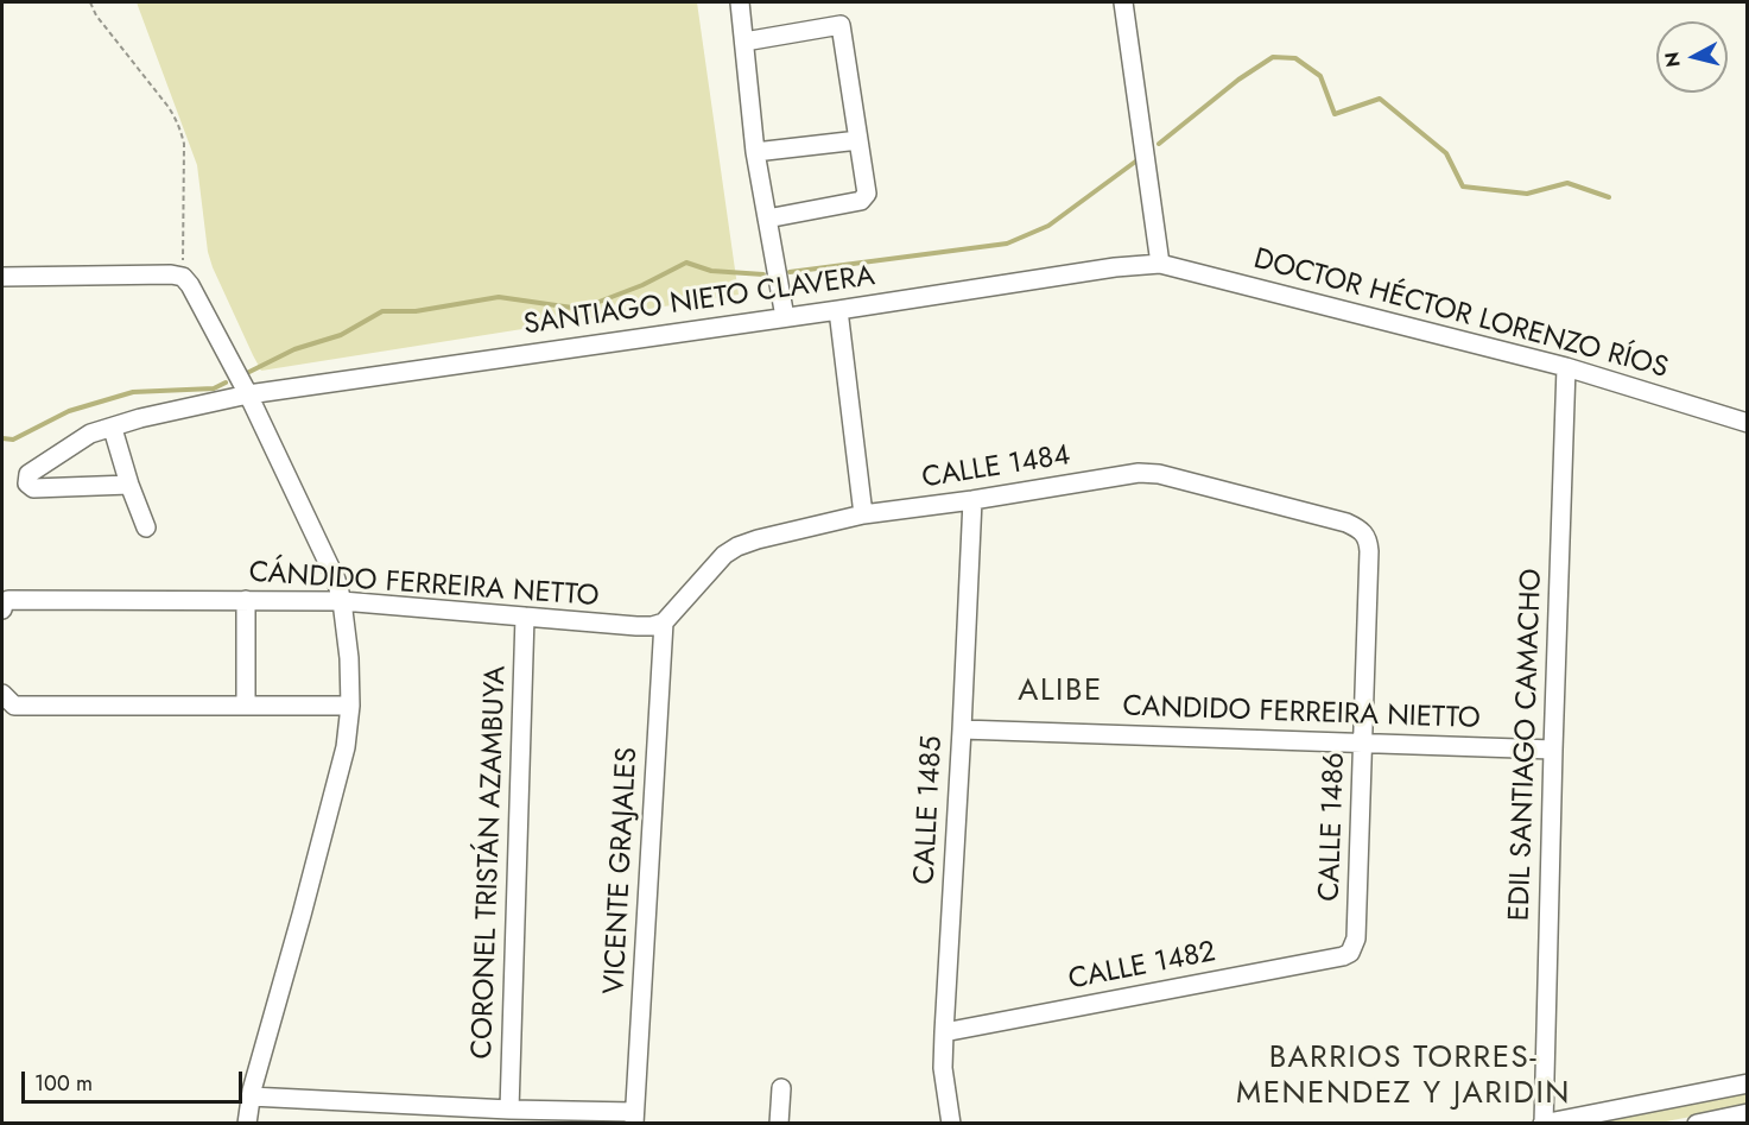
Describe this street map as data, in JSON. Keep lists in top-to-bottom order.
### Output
{
  "streets": {
    "street": [
      "SANTIAGO NIETO CLAVERA",
      "DOCTOR HÉCTOR LORENZO RÍOS",
      "CALLE 1484",
      "CÁNDIDO FERREIRA NETTO",
      "CANDIDO FERREIRA NIETTO",
      "EDIL SANTIAGO CAMACHO",
      "CALLE 1485",
      "CALLE 1486",
      "CORONEL TRISTÁN AZAMBUYA",
      "VICENTE GRAJALES",
      "CALLE 1482"
    ]
  },
  "crossings": [
    ["SANTIAGO NIETO CLAVERA", "DOCTOR HÉCTOR LORENZO RÍOS"],
    ["DOCTOR HÉCTOR LORENZO RÍOS", "EDIL SANTIAGO CAMACHO"],
    ["CALLE 1484", "CÁNDIDO FERREIRA NETTO"],
    ["CALLE 1484", "CALLE 1485"],
    ["CALLE 1484", "CALLE 1486"],
    ["CALLE 1484", "VICENTE GRAJALES"],
    ["CÁNDIDO FERREIRA NETTO", "CORONEL TRISTÁN AZAMBUYA"],
    ["CÁNDIDO FERREIRA NETTO", "VICENTE GRAJALES"],
    ["CANDIDO FERREIRA NIETTO", "EDIL SANTIAGO CAMACHO"],
    ["CANDIDO FERREIRA NIETTO", "CALLE 1485"],
    ["CANDIDO FERREIRA NIETTO", "CALLE 1486"],
    ["CALLE 1485", "CALLE 1482"],
    ["CALLE 1486", "CALLE 1482"]
  ],
  "districts": ["ALIBE", "BARRIOS TORRES- MENENDEZ Y JARIDIN"],
  "scale_bar": "100 m",
  "north": "left"
}
